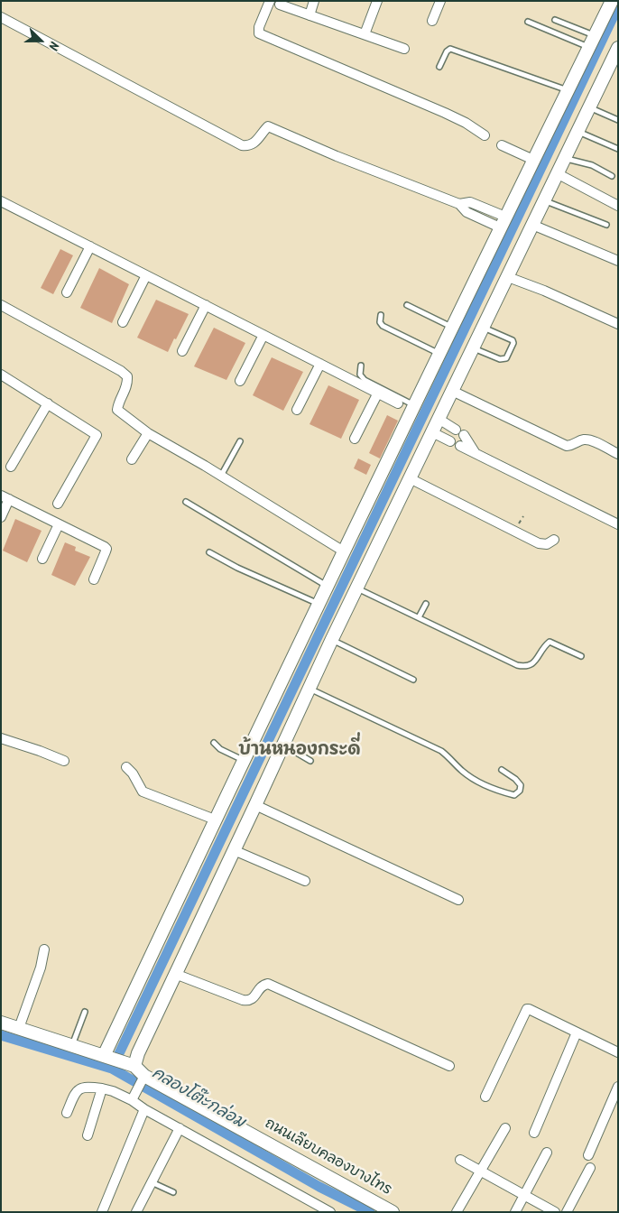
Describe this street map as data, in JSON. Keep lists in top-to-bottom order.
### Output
{
  "streets": {
    "street": ["ถนนเลียบคลองบางไทร"]
  },
  "districts": ["บ้านหนองกระดี่"],
  "water": ["คลองโต๊ะกล่อม"],
  "north": "right"
}
